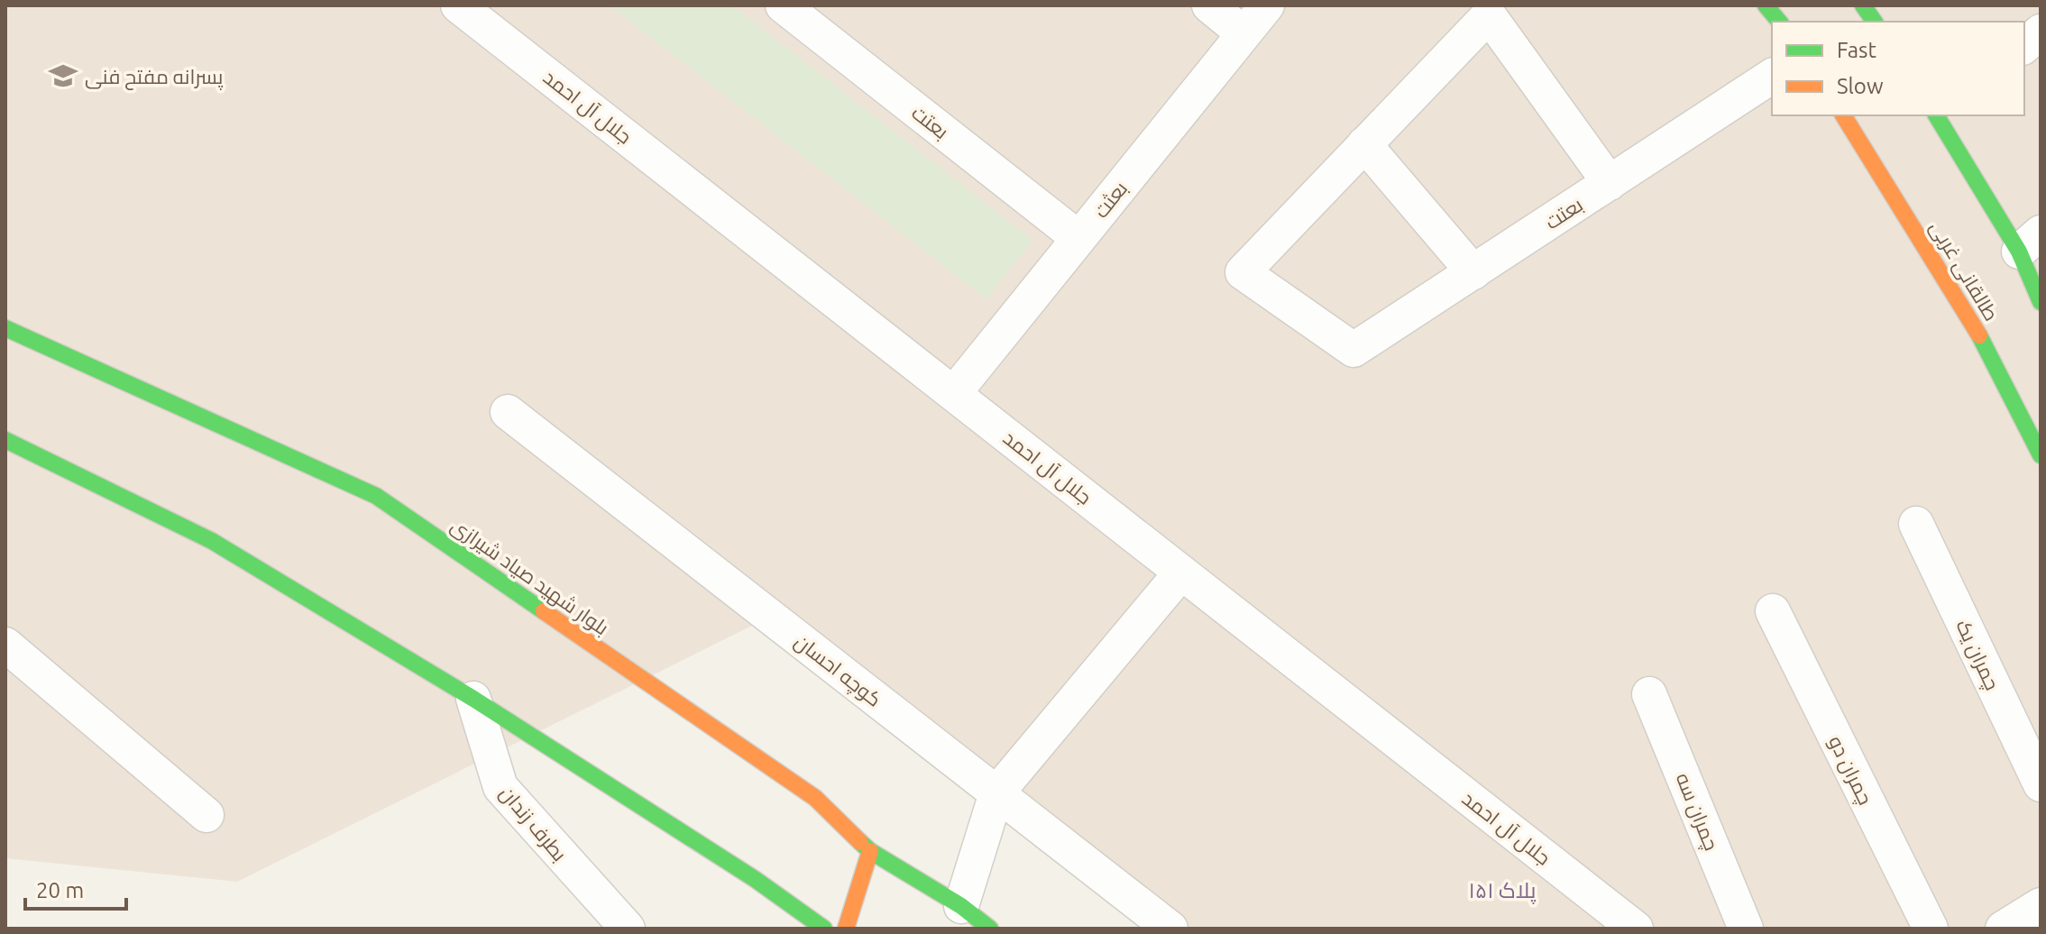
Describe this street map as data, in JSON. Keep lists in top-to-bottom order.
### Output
{
  "streets": {
    "main road": ["طالقانی غربی", "بلوار شهید صیاد شیرازی"],
    "street": [
      "جلال آل احمد",
      "بعتت",
      "بعثت",
      "چمران یک",
      "کوچه احسان",
      "چمران دو",
      "چمران سه",
      "بطرف زندان"
    ]
  },
  "crossings": [
    ["جلال آل احمد", "بعثت"],
    ["بعتت", "بعثت"]
  ],
  "districts": ["۱۵۱ پلاک"],
  "places": {
    "school or university": ["پسرانه مفتح فنی"]
  },
  "legend": ["Fast", "Slow"],
  "scale_bar": "20 m"
}
